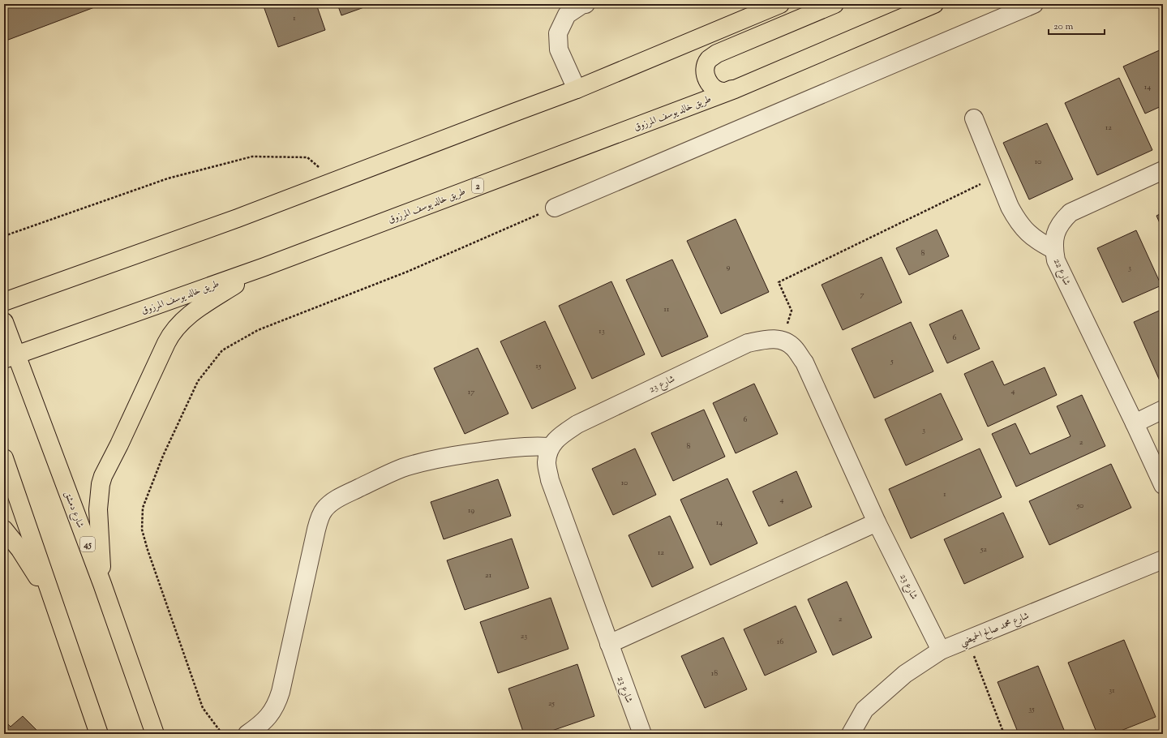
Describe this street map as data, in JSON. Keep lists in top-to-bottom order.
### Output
{
  "streets": {
    "main road": [
      "طريق خالد يوسف المرزوق",
      "2",
      "شارع دمشق",
      "45"
    ],
    "street": ["شارع 22", "شارع 23", "شارع محمد صالح الحميضي"]
  },
  "crossings": [
    ["طريق خالد يوسف المرزوق", "شارع دمشق"],
    ["شارع 23", "شارع محمد صالح الحميضي"]
  ],
  "house_numbers": [
    "1",
    "14",
    "12",
    "10",
    "8",
    "9",
    "3",
    "7",
    "11",
    "13",
    "6",
    "5",
    "15",
    "4",
    "17",
    "6",
    "3",
    "2",
    "8",
    "10",
    "1",
    "4",
    "50",
    "19",
    "14",
    "52",
    "12",
    "21",
    "2",
    "23",
    "16",
    "18",
    "31",
    "25",
    "35"
  ],
  "scale_bar": "20 m"
}
